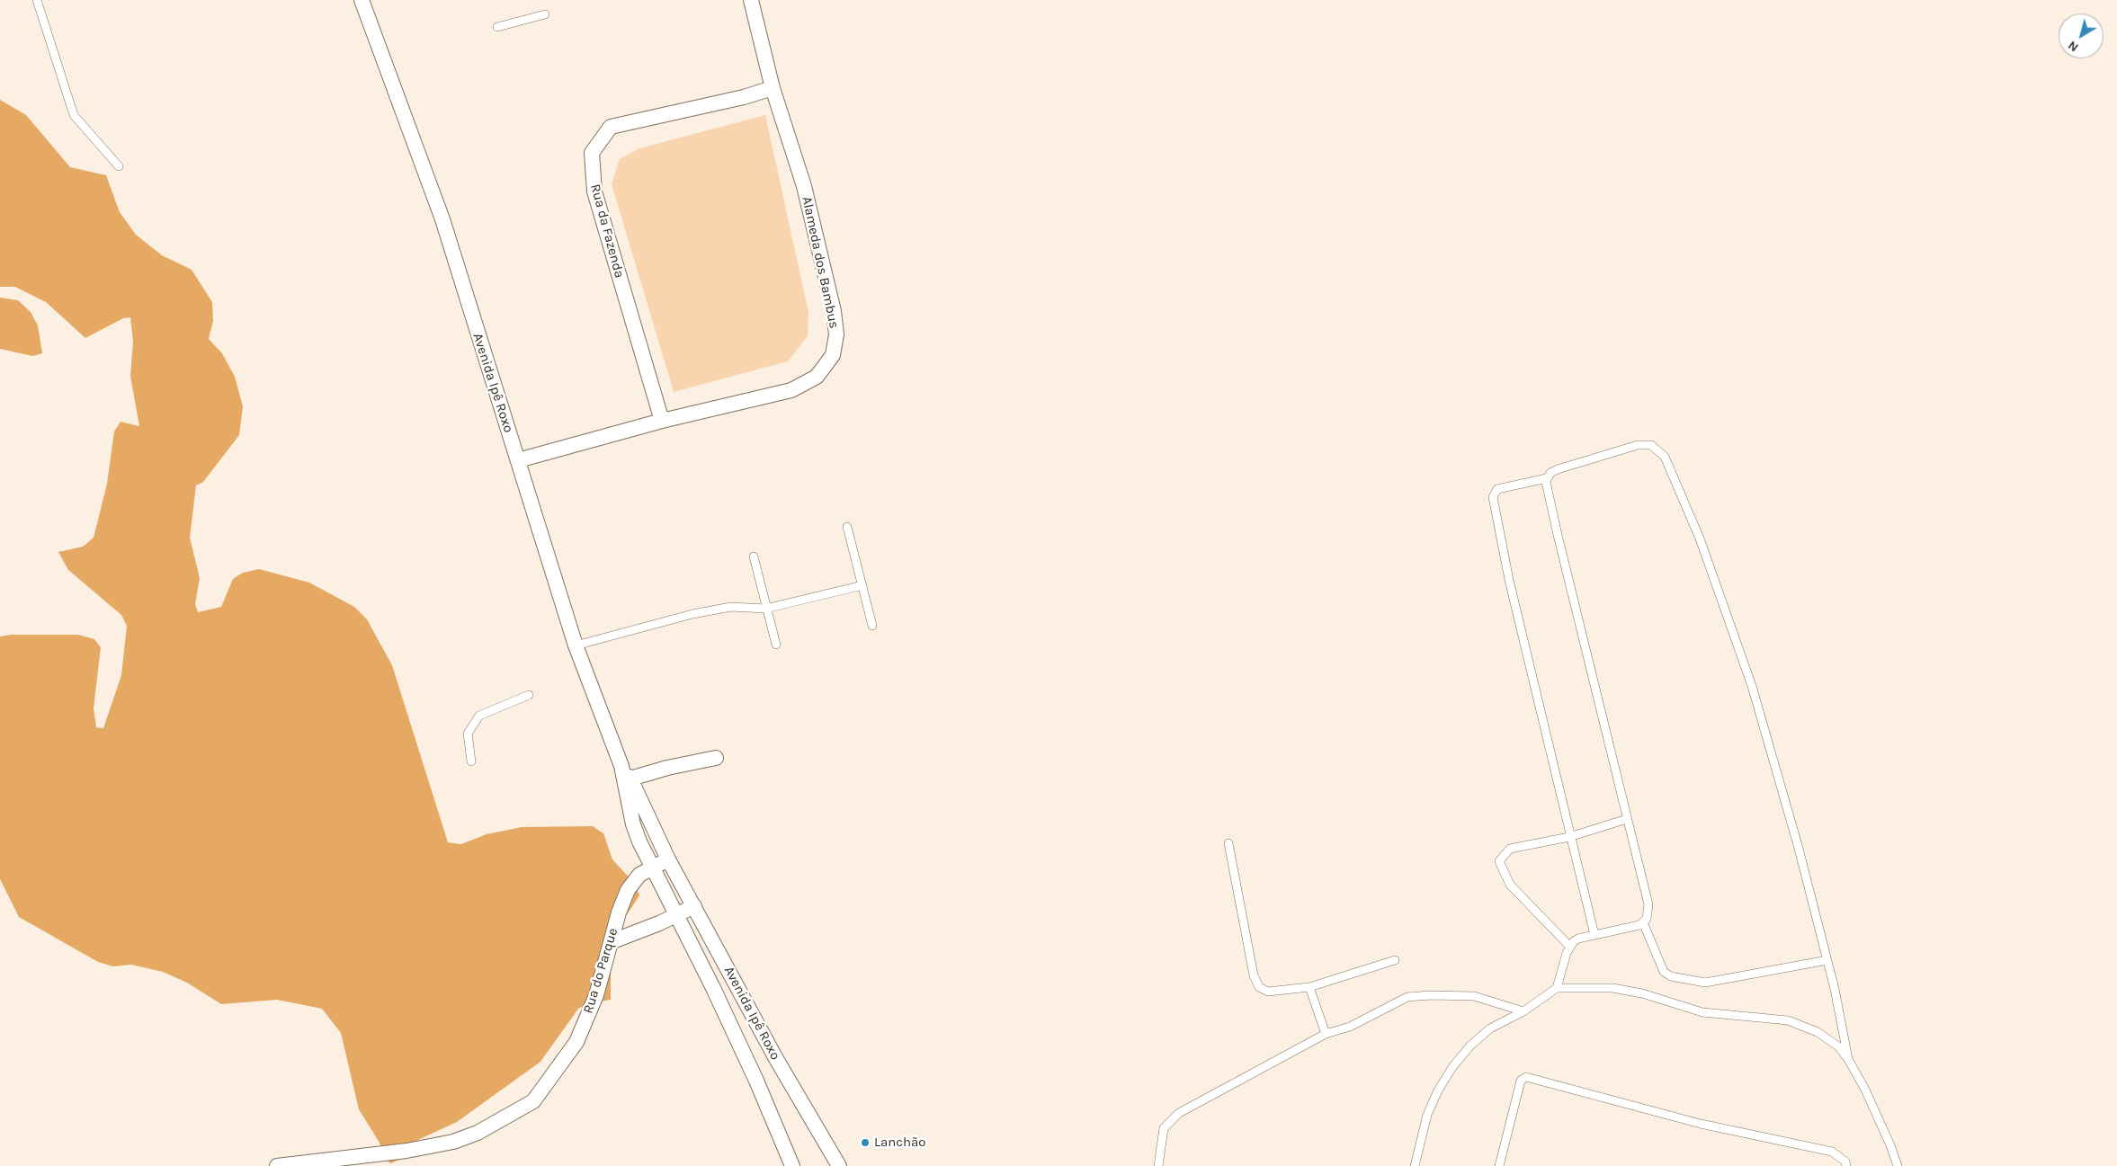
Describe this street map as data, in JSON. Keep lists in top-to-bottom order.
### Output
{
  "streets": {
    "street": [
      "Rua da Fazenda",
      "Alameda dos Bambus",
      "Avenida Ipê Roxo",
      "Rua do Parque"
    ]
  },
  "crossings": [
    ["Rua da Fazenda", "Alameda dos Bambus"],
    ["Alameda dos Bambus", "Avenida Ipê Roxo"],
    ["Avenida Ipê Roxo", "Rua do Parque"]
  ],
  "places": ["Lanchão"],
  "north": "bottom left"
}
